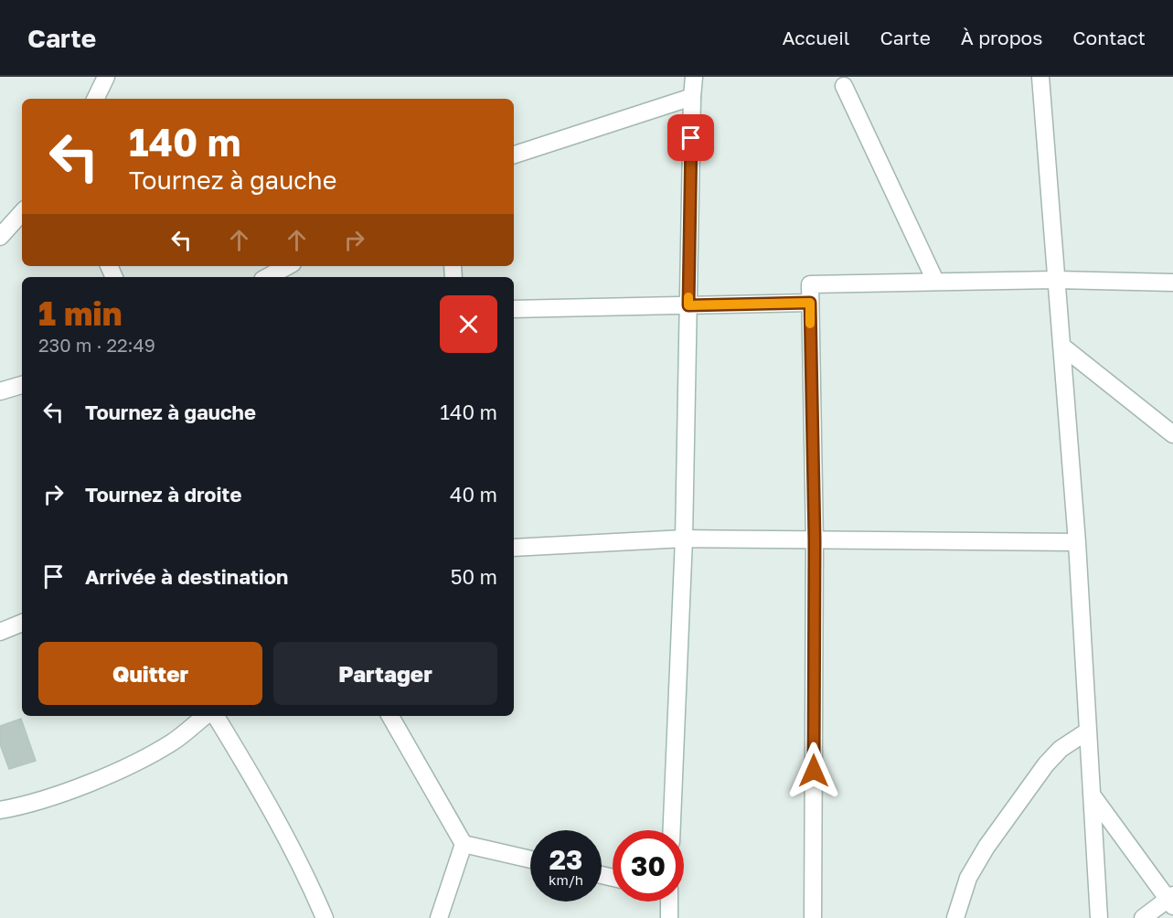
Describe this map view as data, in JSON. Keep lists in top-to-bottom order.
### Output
{
  "page": {
    "header": "Carte",
    "nav": [
      "Accueil",
      "Carte",
      "À propos",
      "Contact"
    ],
    "turn": ["140 m", "Tournez à gauche"],
    "heading": ["1 min", "230 m · 22:49"],
    "list": [
      {
        "name": "Tournez à gauche",
        "value": "140 m"
      },
      {
        "name": "Tournez à droite",
        "value": "40 m"
      },
      {
        "name": "Arrivée à destination",
        "value": "50 m"
      }
    ],
    "buttons": ["Quitter", "Partager"],
    "speed": "23 km/h",
    "limit": "30"
  }
}
